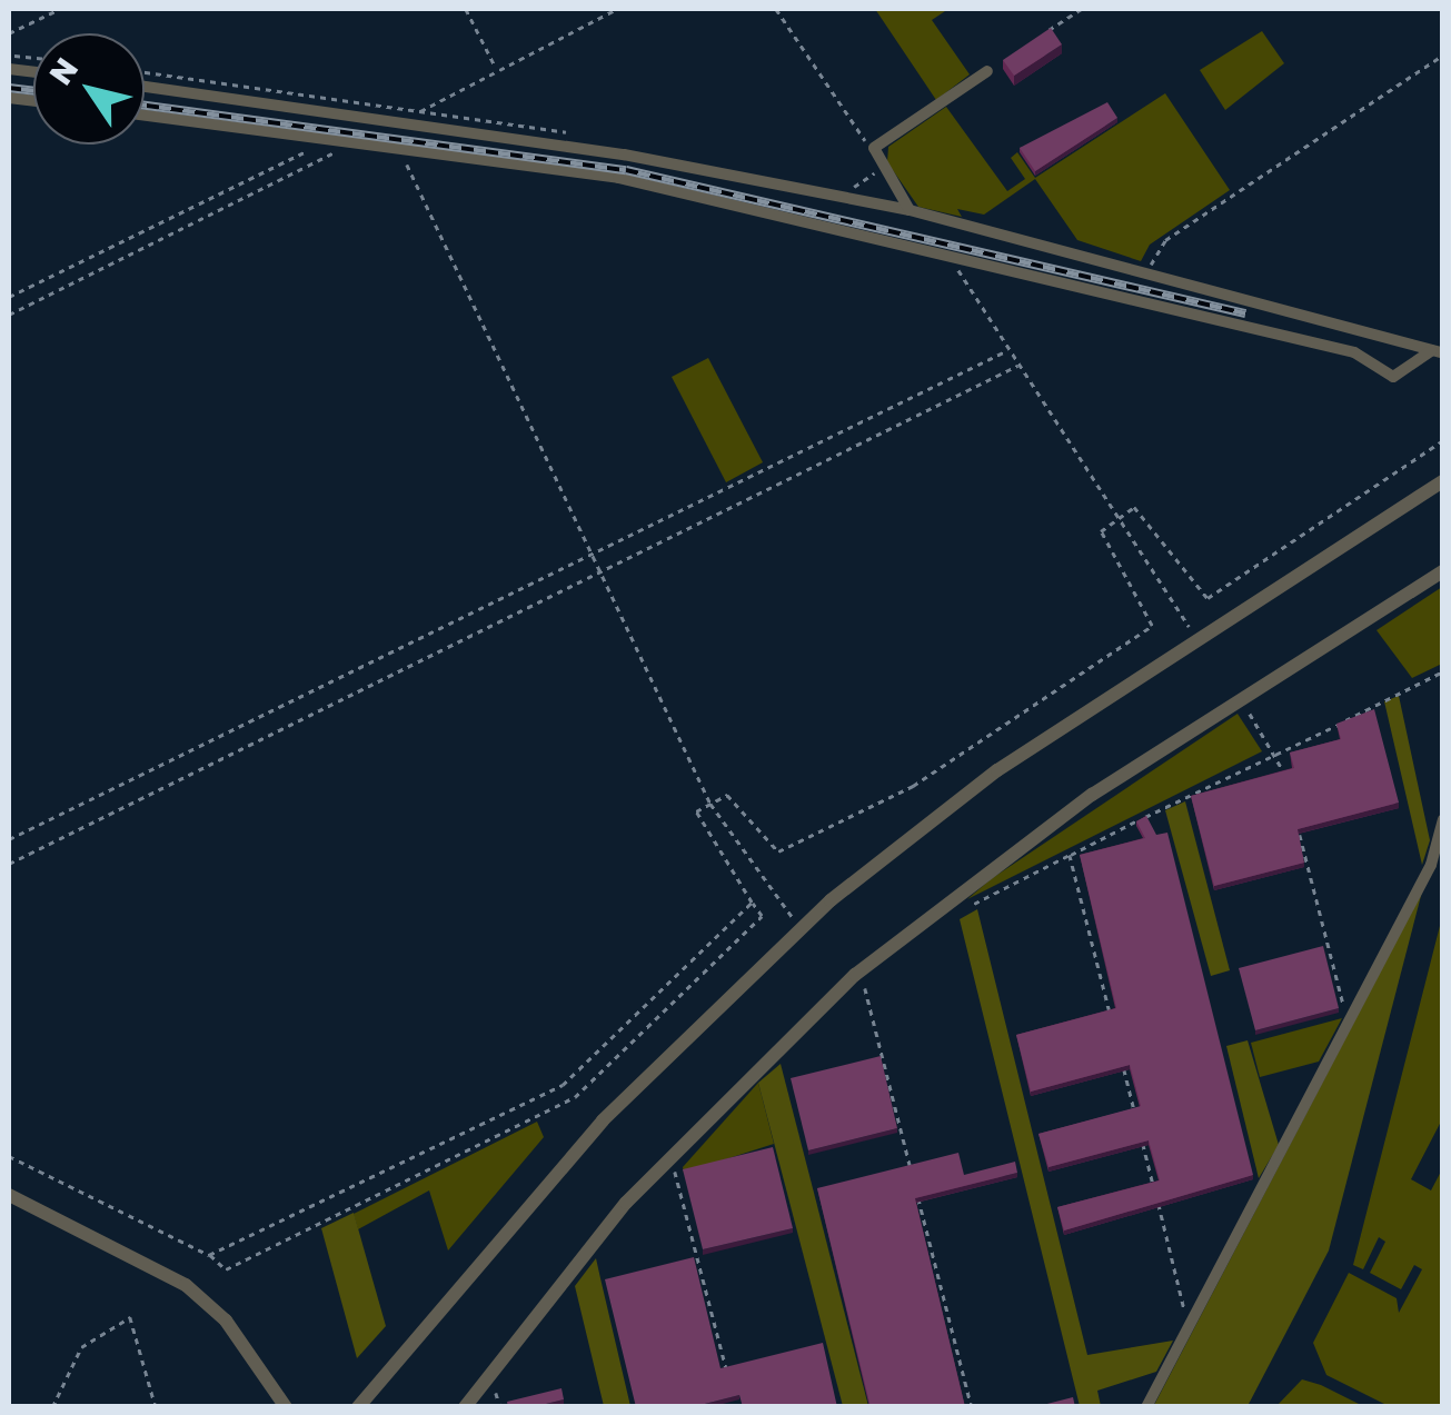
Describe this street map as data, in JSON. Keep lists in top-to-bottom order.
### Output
{
  "north": "top left"
}
